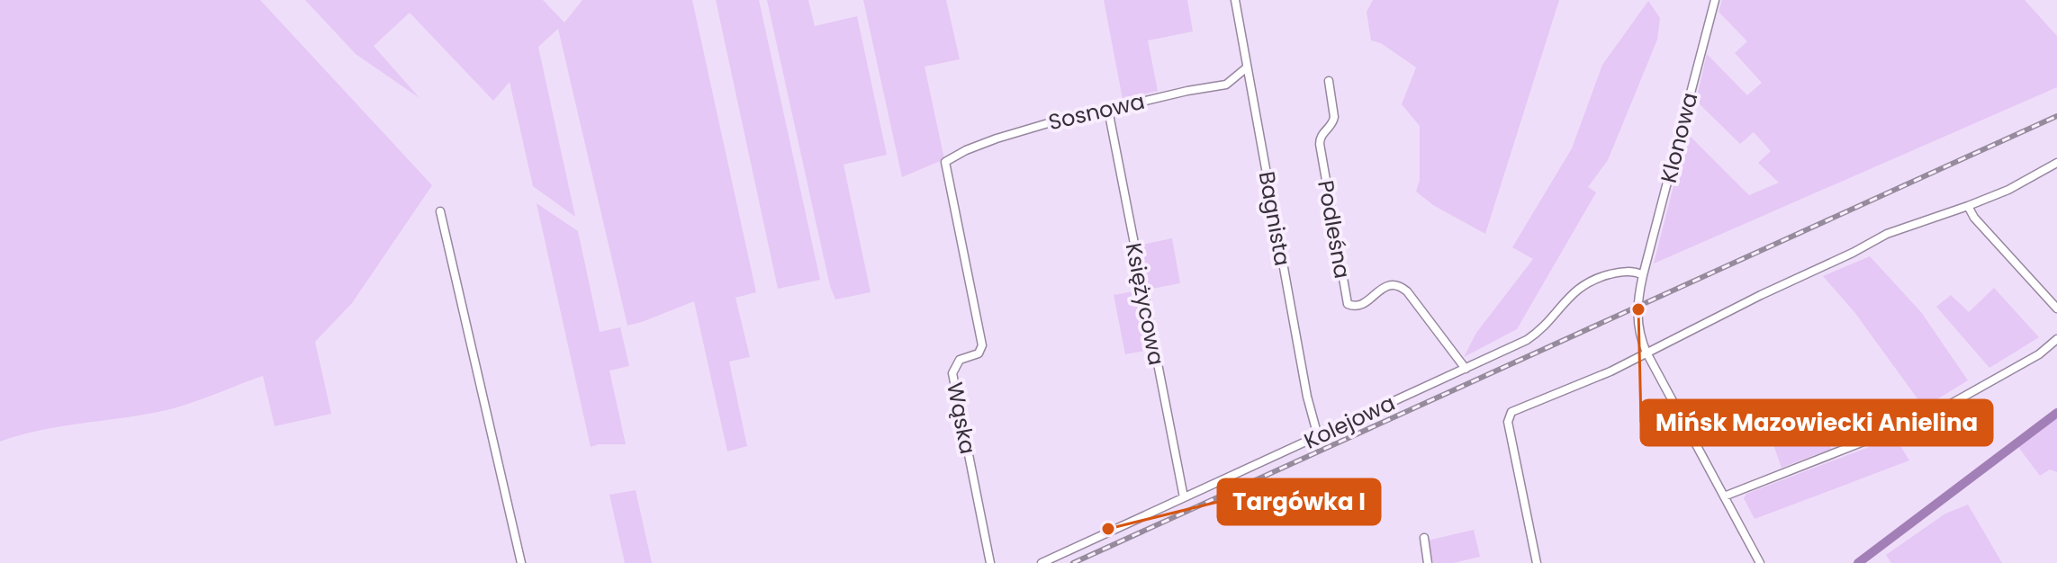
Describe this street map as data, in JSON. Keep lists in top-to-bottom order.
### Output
{
  "streets": {
    "street": [
      "Sosnowa",
      "Klonowa",
      "Bagnista",
      "Podleśna",
      "Księżycowa",
      "Wąska",
      "Kolejowa"
    ]
  },
  "crossings": [
    ["Sosnowa", "Bagnista"],
    ["Sosnowa", "Księżycowa"],
    ["Sosnowa", "Wąska"],
    ["Klonowa", "Kolejowa"],
    ["Bagnista", "Kolejowa"],
    ["Podleśna", "Kolejowa"],
    ["Księżycowa", "Kolejowa"]
  ],
  "places": ["Mińsk Mazowiecki Anielina", "Targówka I"]
}
